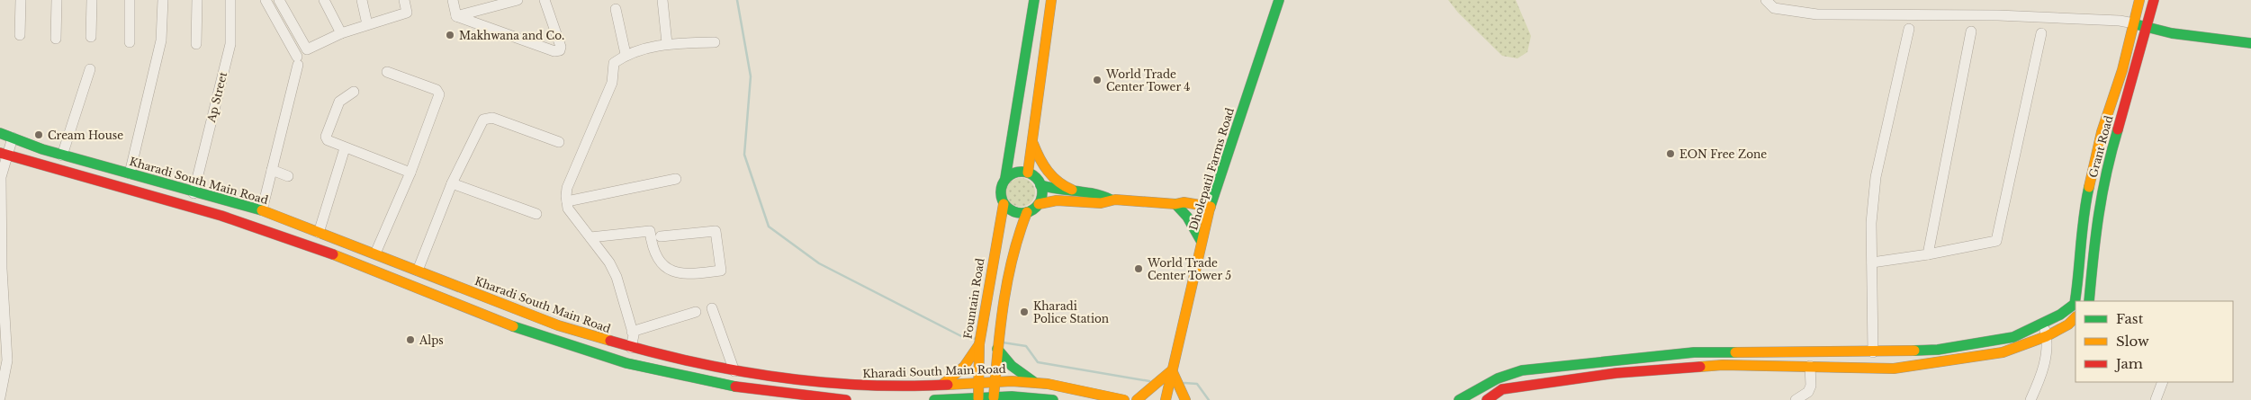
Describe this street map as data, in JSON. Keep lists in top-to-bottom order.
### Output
{
  "streets": {
    "main road": [
      "Grant Road",
      "Dholepatil Farms Road",
      "Kharadi South Main Road",
      "Fountain Road"
    ],
    "street": ["Ap Street"]
  },
  "crossings": [
    ["Ap Street", "Kharadi South Main Road"],
    ["Kharadi South Main Road", "Fountain Road"]
  ],
  "places": [
    "Makhwana and Co.",
    "World Trade Center Tower 4",
    "Cream House",
    "EON Free Zone",
    "World Trade Center Tower 5",
    "Kharadi Police Station",
    "Alps"
  ],
  "legend": ["Fast", "Slow", "Jam"]
}
